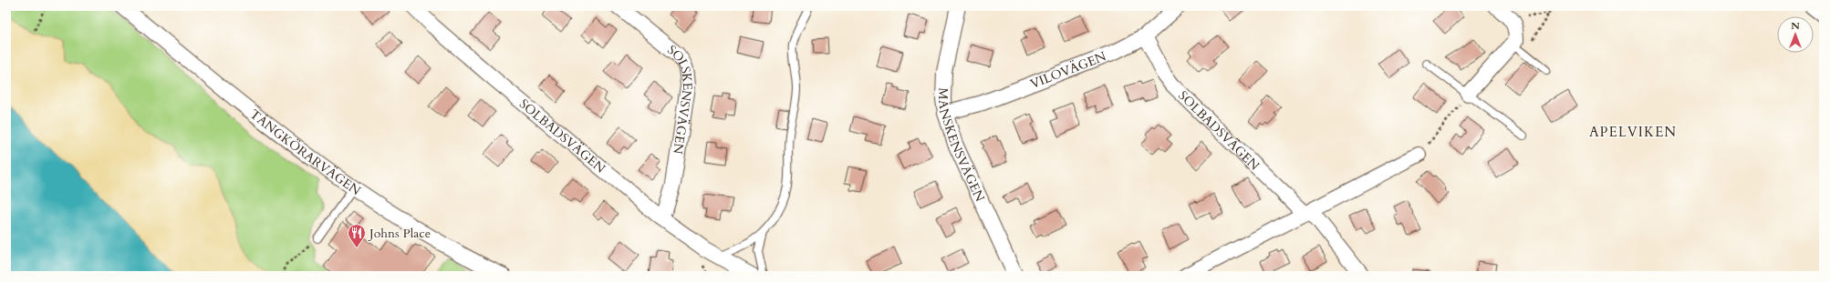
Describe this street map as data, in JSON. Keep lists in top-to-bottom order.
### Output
{
  "streets": {
    "street": [
      "VILOVÄGEN",
      "SOLSKENSVÄGEN",
      "SOLBADSVÄGEN",
      "MÅNSKENSVÄGEN",
      "TÅNGKÖRARVÄGEN"
    ]
  },
  "crossings": [
    ["VILOVÄGEN", "SOLBADSVÄGEN"],
    ["VILOVÄGEN", "MÅNSKENSVÄGEN"],
    ["SOLSKENSVÄGEN", "SOLBADSVÄGEN"]
  ],
  "districts": ["APELVIKEN"],
  "places": {
    "restaurant": ["Johns Place"]
  },
  "north": "top"
}
